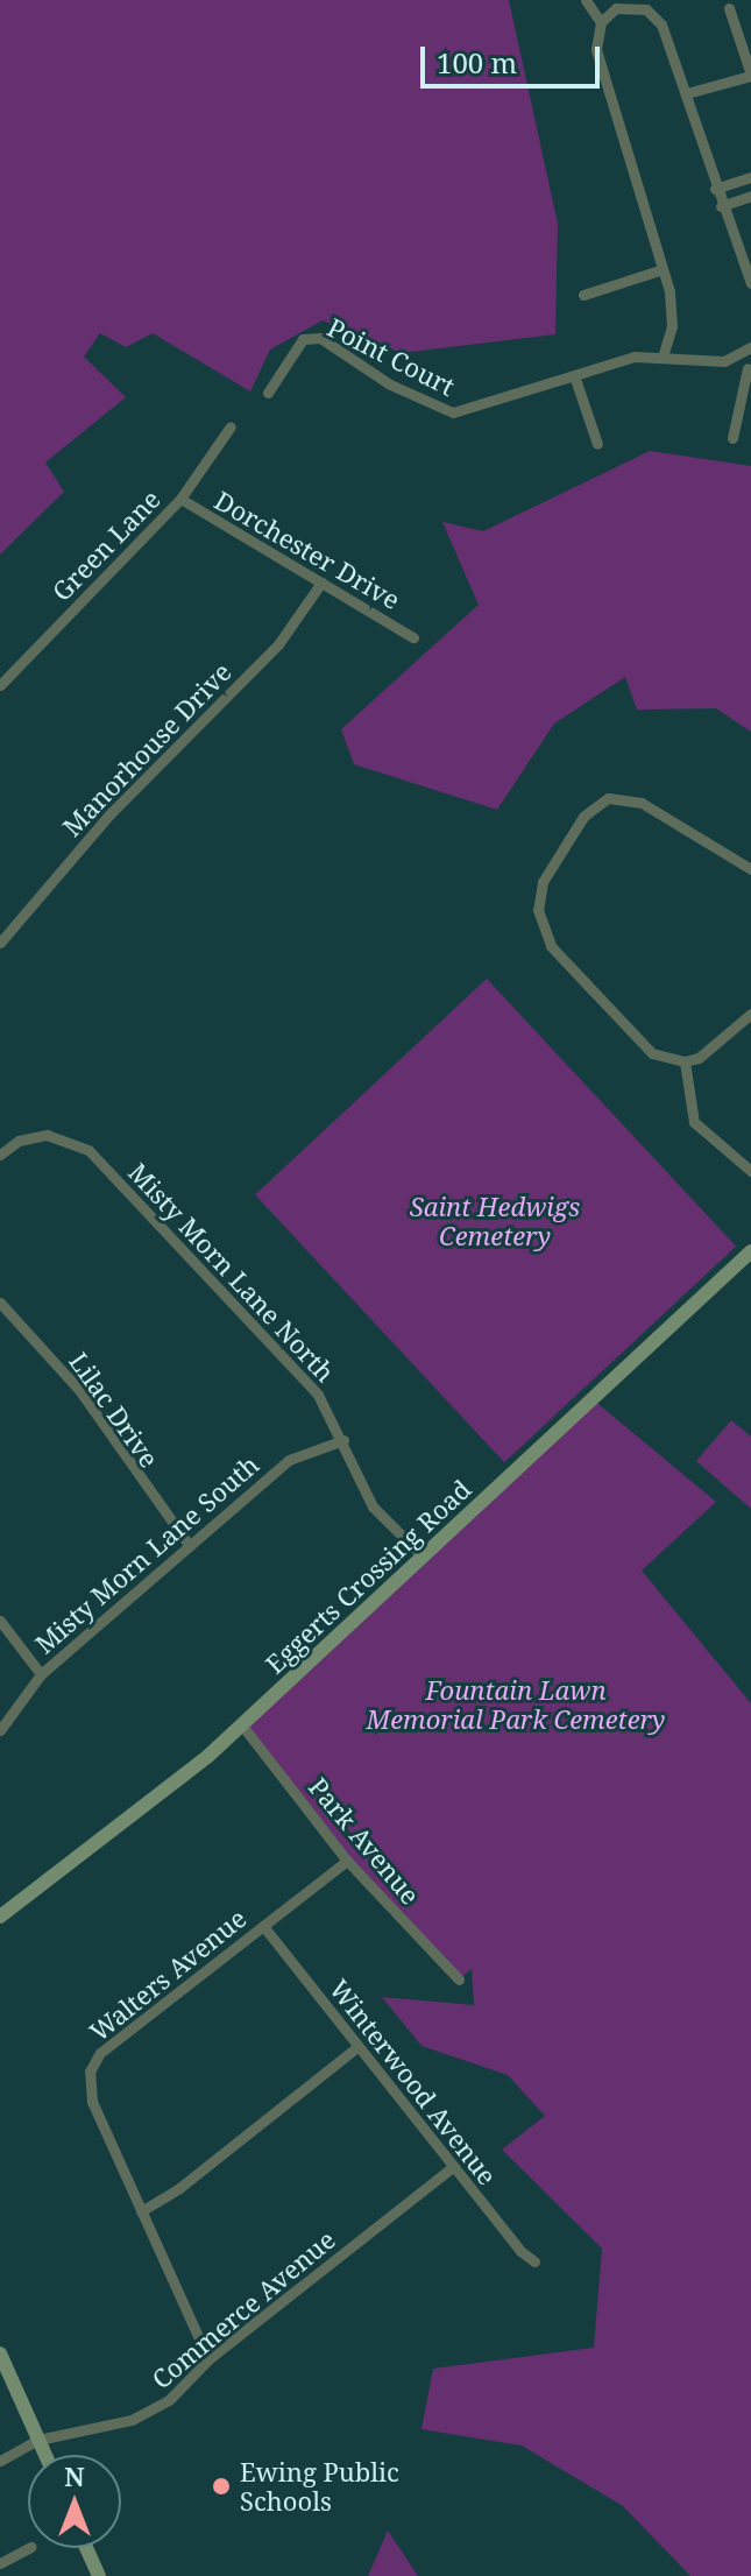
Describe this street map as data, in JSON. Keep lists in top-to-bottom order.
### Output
{
  "streets": {
    "street": [
      "Point Court",
      "Green Lane",
      "Dorchester Drive",
      "Manorhouse Drive",
      "Misty Morn Lane North",
      "Lilac Drive",
      "Misty Morn Lane South",
      "Eggerts Crossing Road",
      "Park Avenue",
      "Walters Avenue",
      "Winterwood Avenue",
      "Commerce Avenue"
    ]
  },
  "crossings": [
    ["Green Lane", "Dorchester Drive"],
    ["Dorchester Drive", "Manorhouse Drive"],
    ["Misty Morn Lane North", "Misty Morn Lane South"],
    ["Misty Morn Lane North", "Eggerts Crossing Road"],
    ["Lilac Drive", "Misty Morn Lane South"],
    ["Eggerts Crossing Road", "Park Avenue"],
    ["Park Avenue", "Walters Avenue"],
    ["Walters Avenue", "Winterwood Avenue"],
    ["Walters Avenue", "Commerce Avenue"],
    ["Winterwood Avenue", "Commerce Avenue"]
  ],
  "parks": ["Saint Hedwigs Cemetery", "Fountain Lawn Memorial Park Cemetery"],
  "places": ["Ewing Public Schools"],
  "scale_bar": "100 m",
  "north": "top"
}
